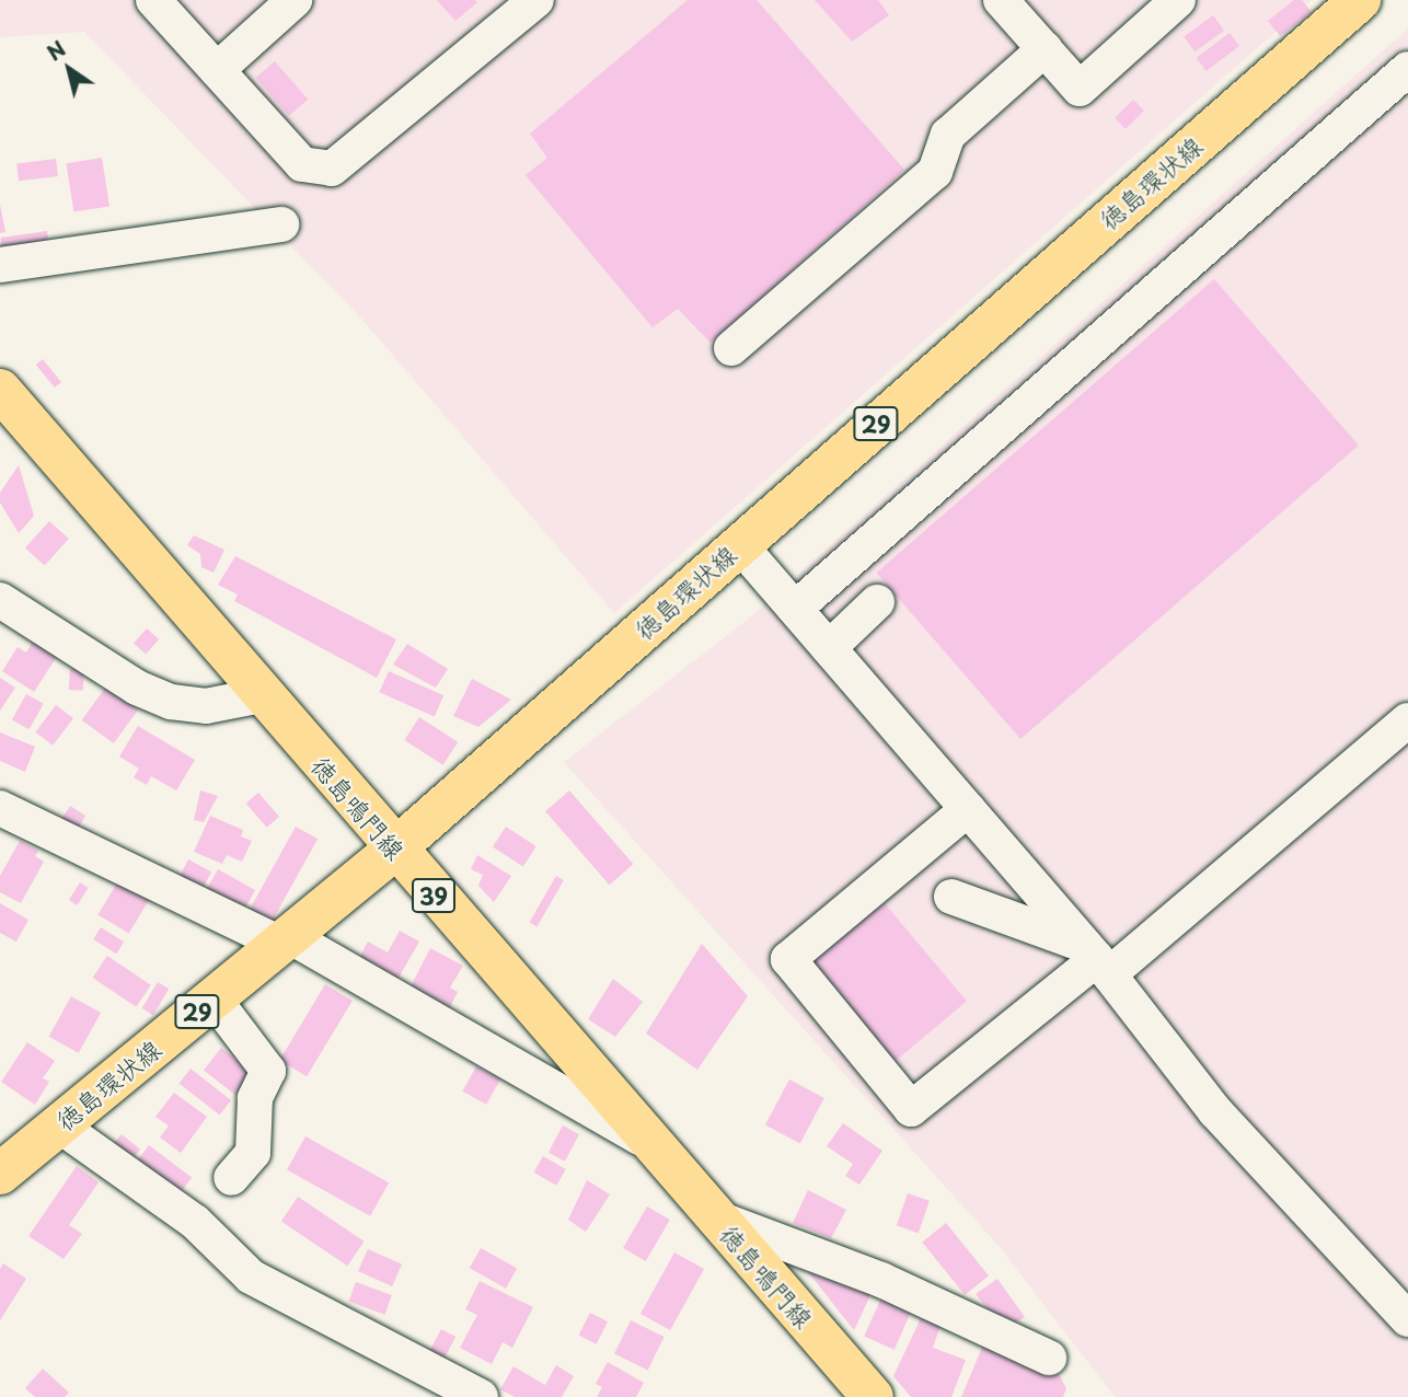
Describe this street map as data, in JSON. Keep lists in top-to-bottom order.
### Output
{
  "streets": {
    "main road": [
      "徳島環状線",
      "29",
      "徳島鳴門線",
      "39"
    ]
  },
  "crossings": [
    ["徳島環状線", "徳島鳴門線"]
  ],
  "north": "top left"
}
